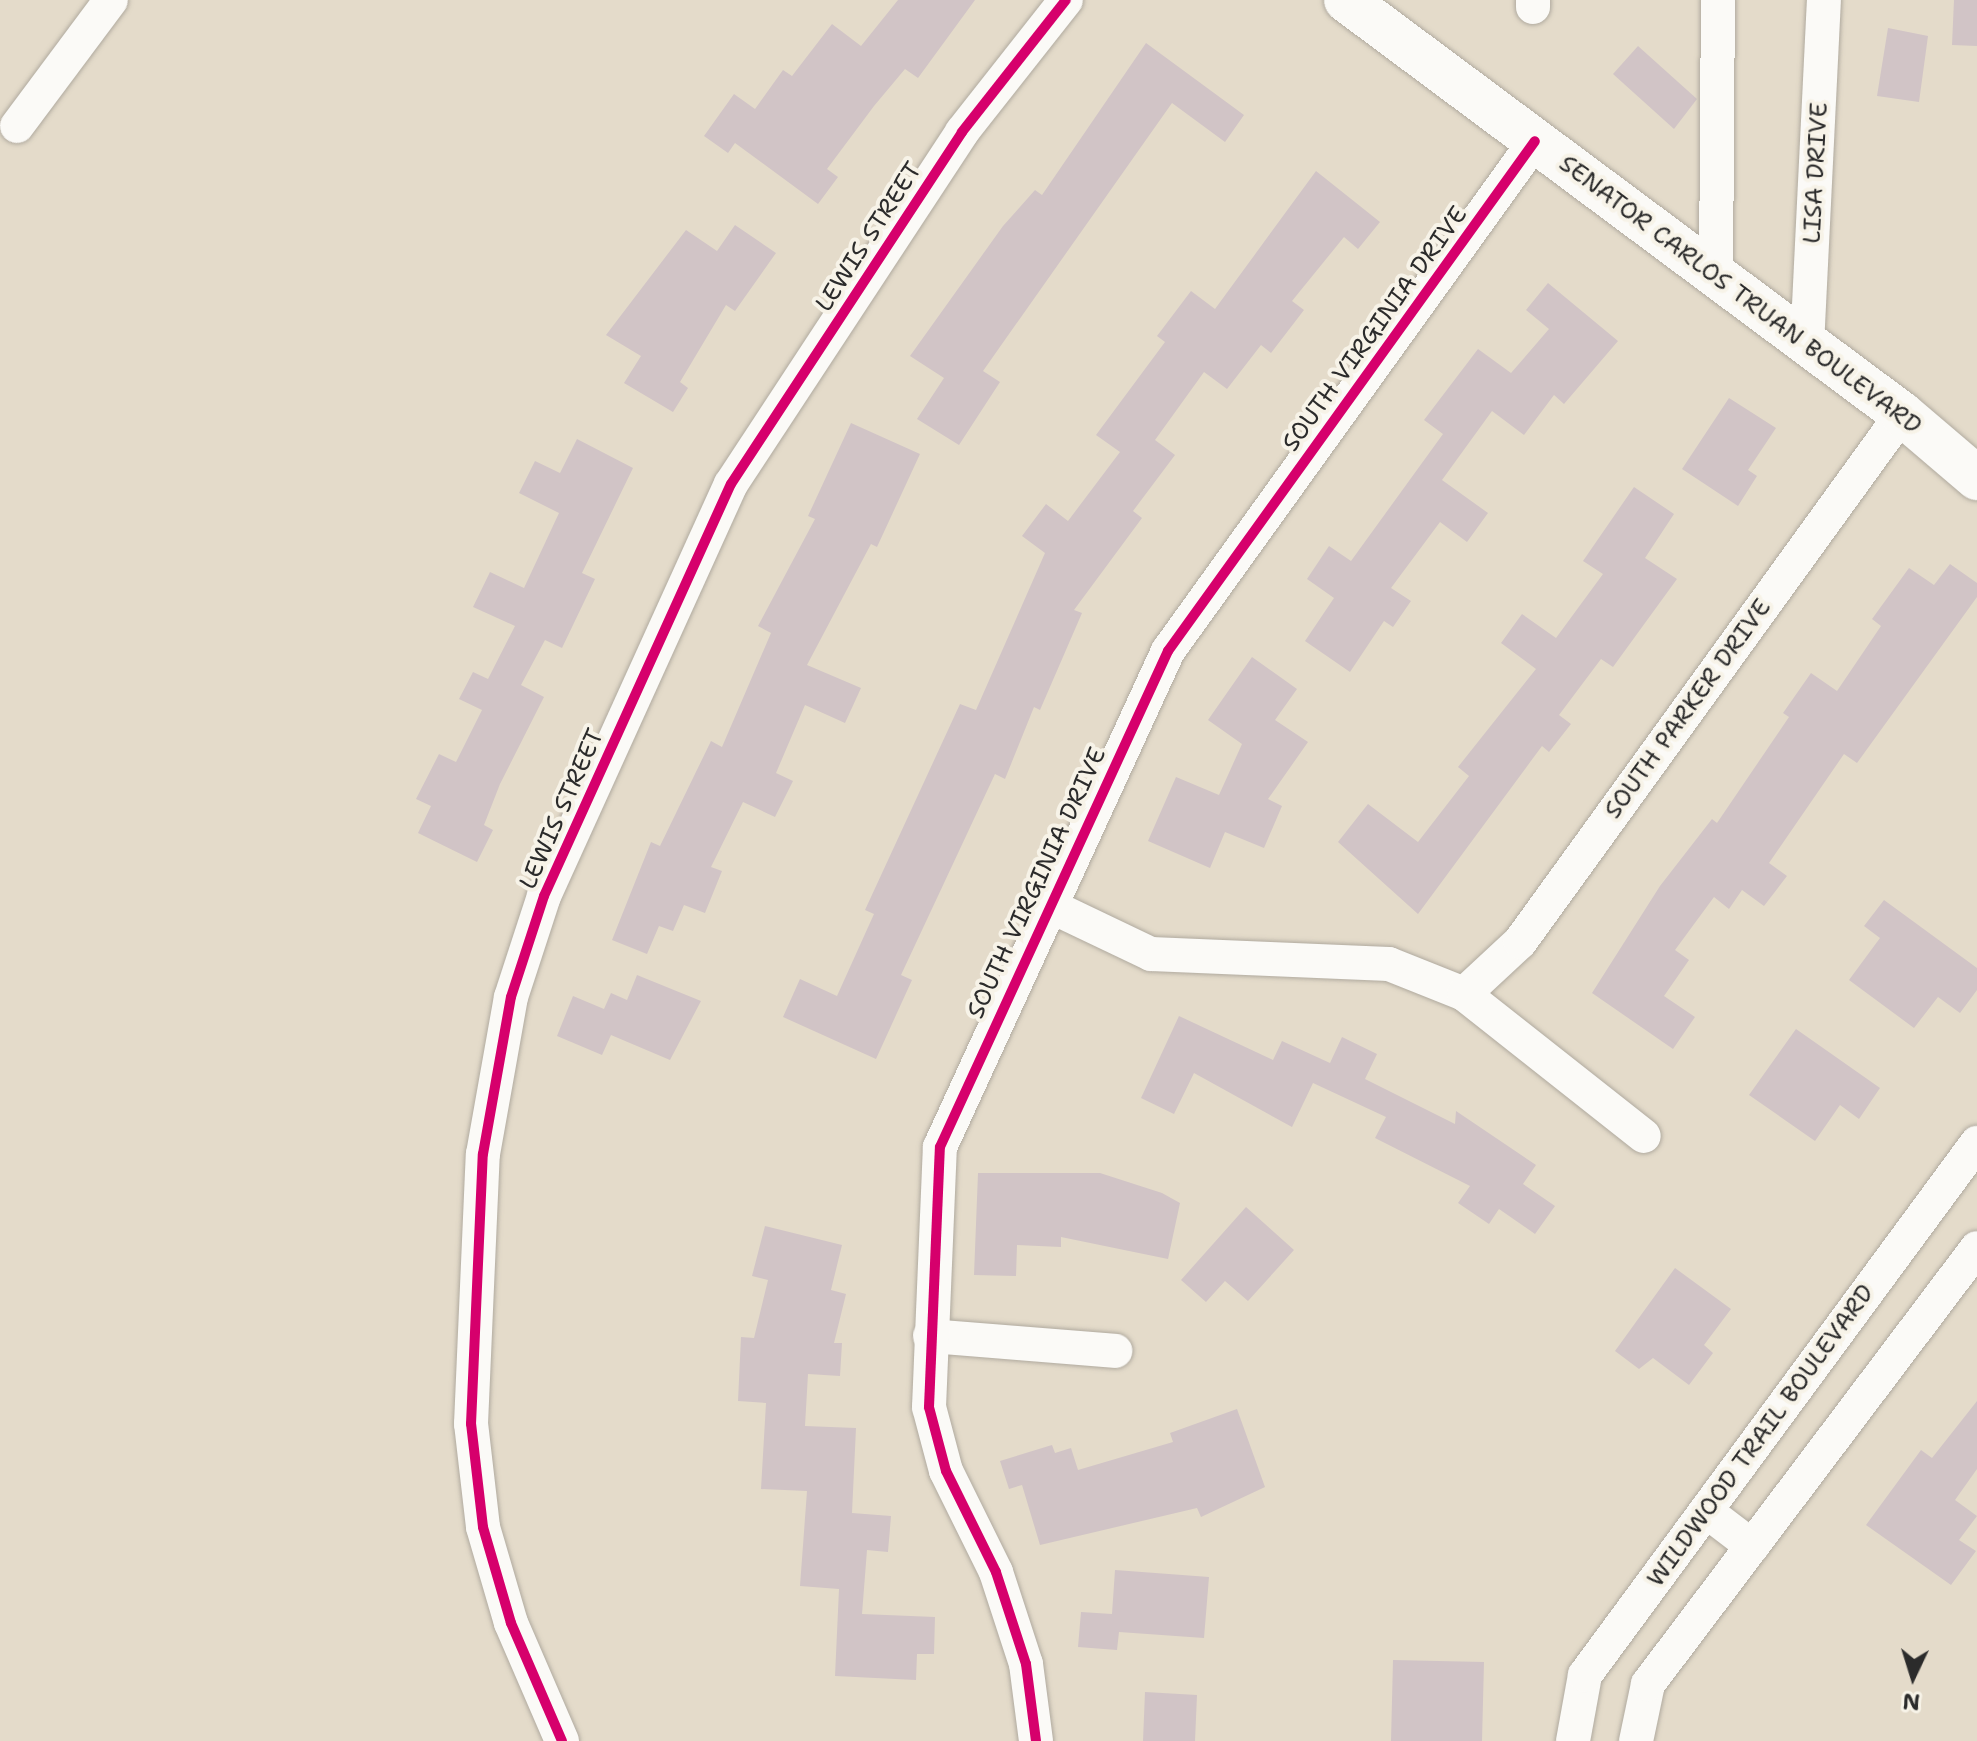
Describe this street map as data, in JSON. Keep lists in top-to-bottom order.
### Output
{
  "streets": {
    "main road": ["SENATOR CARLOS TRUAN BOULEVARD"],
    "street": [
      "LISA DRIVE",
      "LEWIS STREET",
      "SOUTH VIRGINIA DRIVE",
      "SOUTH PARKER DRIVE",
      "WILDWOOD TRAIL BOULEVARD"
    ]
  },
  "crossings": [
    ["LISA DRIVE", "SENATOR CARLOS TRUAN BOULEVARD"],
    ["SENATOR CARLOS TRUAN BOULEVARD", "SOUTH VIRGINIA DRIVE"],
    ["SENATOR CARLOS TRUAN BOULEVARD", "SOUTH PARKER DRIVE"]
  ],
  "north": "bottom"
}
